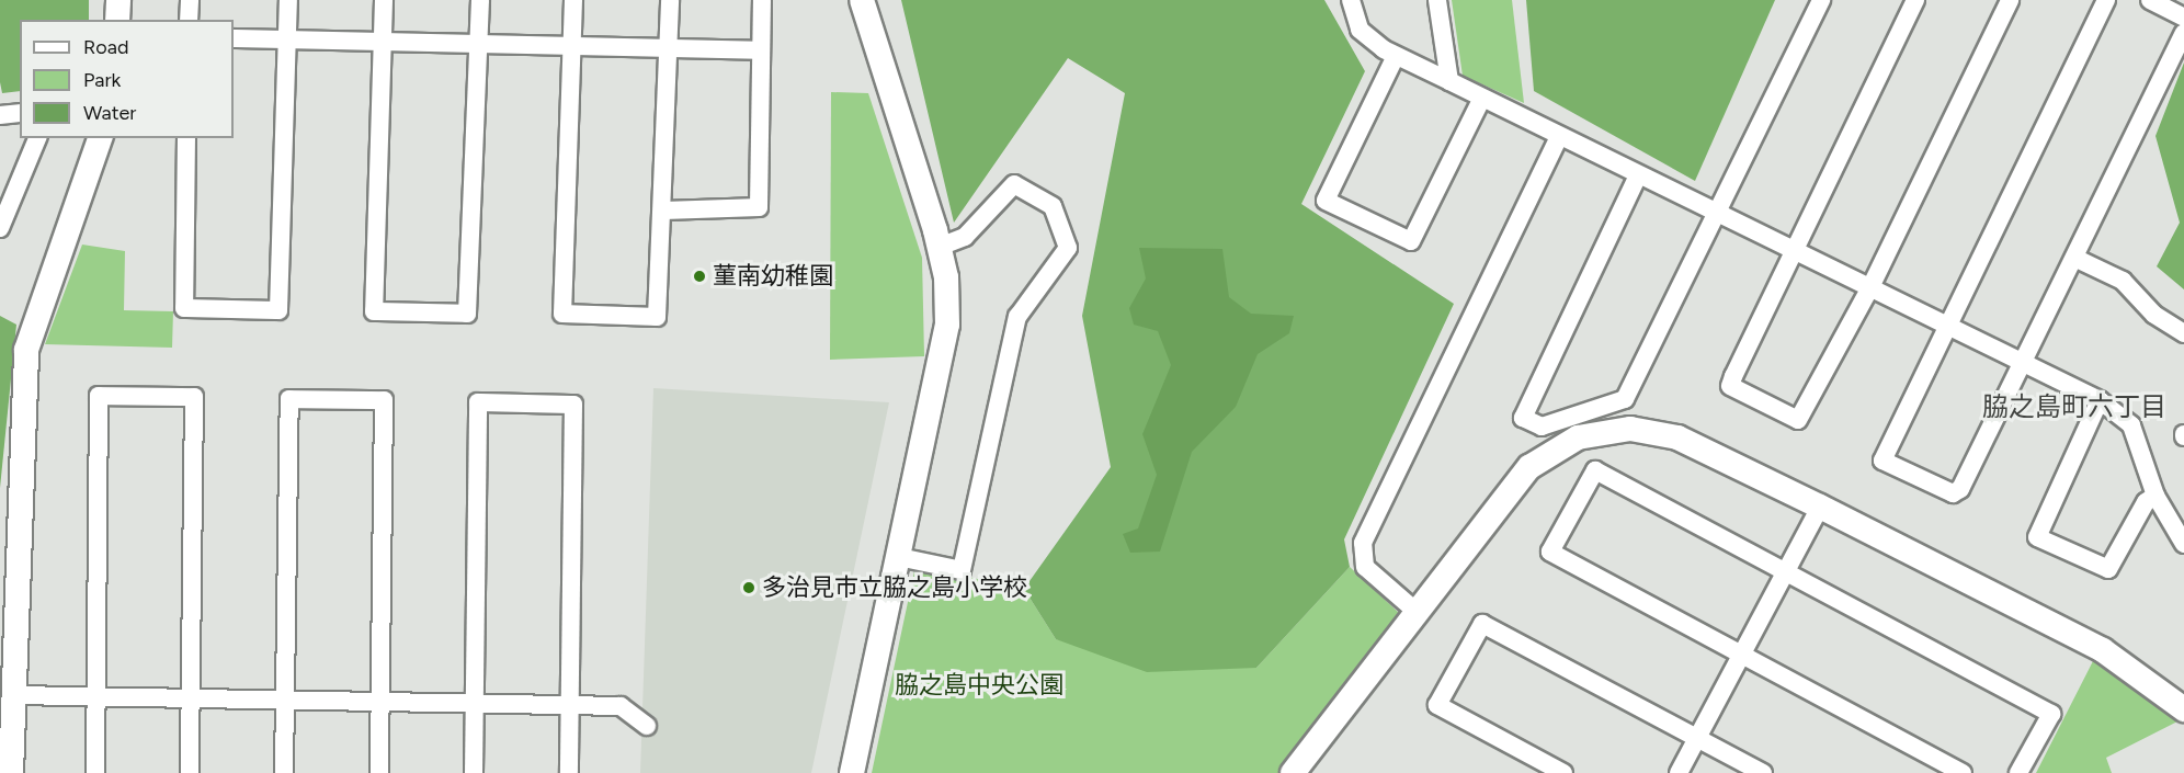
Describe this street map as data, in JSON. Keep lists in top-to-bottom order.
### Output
{
  "districts": ["脇之島町六丁目"],
  "parks": ["脇之島中央公園"],
  "places": ["菫南幼稚園", "多治見市立脇之島小学校"],
  "legend": ["Road", "Park", "Water"]
}
